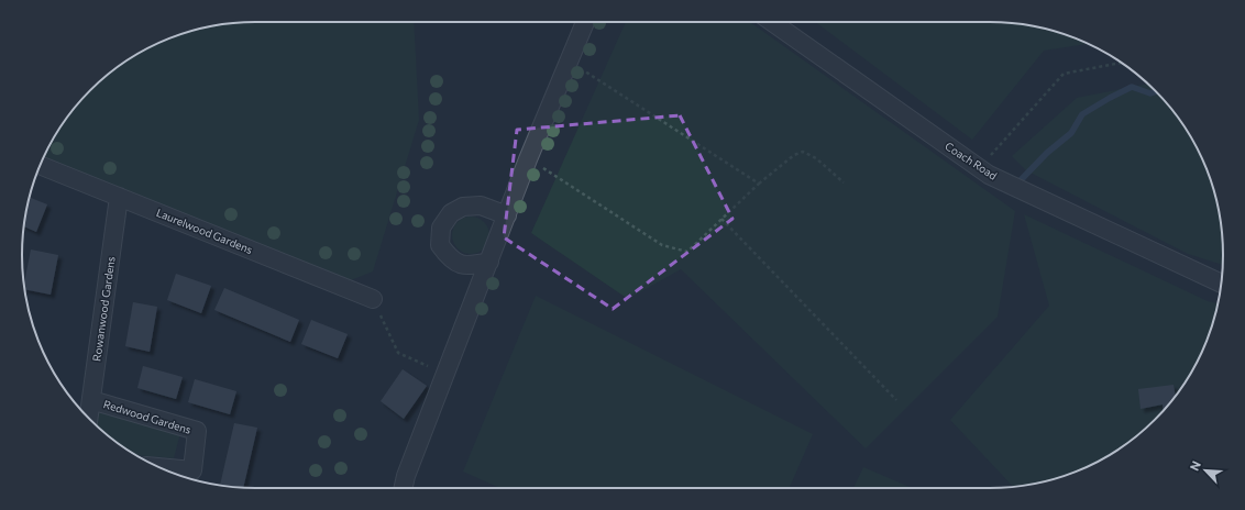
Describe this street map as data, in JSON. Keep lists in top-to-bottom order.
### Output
{
  "streets": {
    "street": [
      "Coach Road",
      "Laurelwood Gardens",
      "Rowanwood Gardens",
      "Redwood Gardens"
    ]
  },
  "crossings": [
    ["Laurelwood Gardens", "Rowanwood Gardens"],
    ["Rowanwood Gardens", "Redwood Gardens"]
  ],
  "north": "top left"
}
